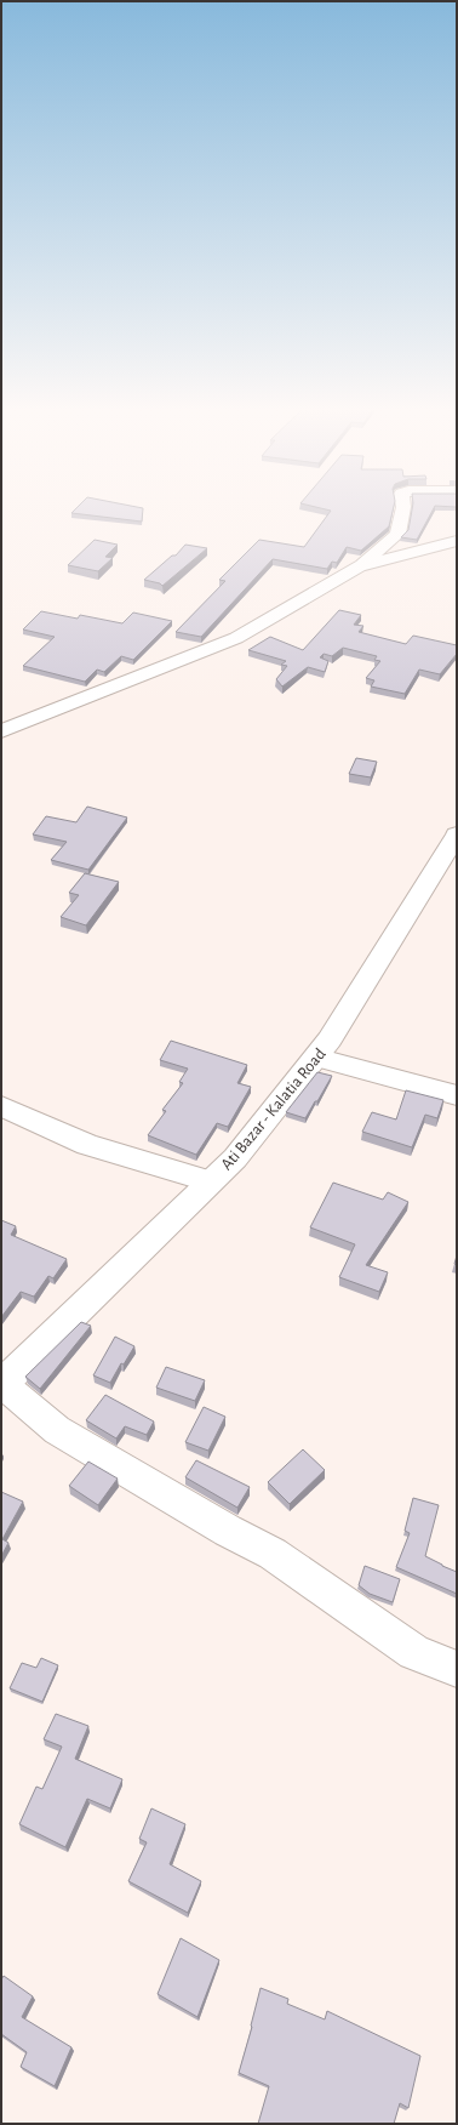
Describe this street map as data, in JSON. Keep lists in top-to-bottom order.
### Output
{
  "streets": {
    "main road": ["Ati Bazar - Kalatia Road"]
  }
}
